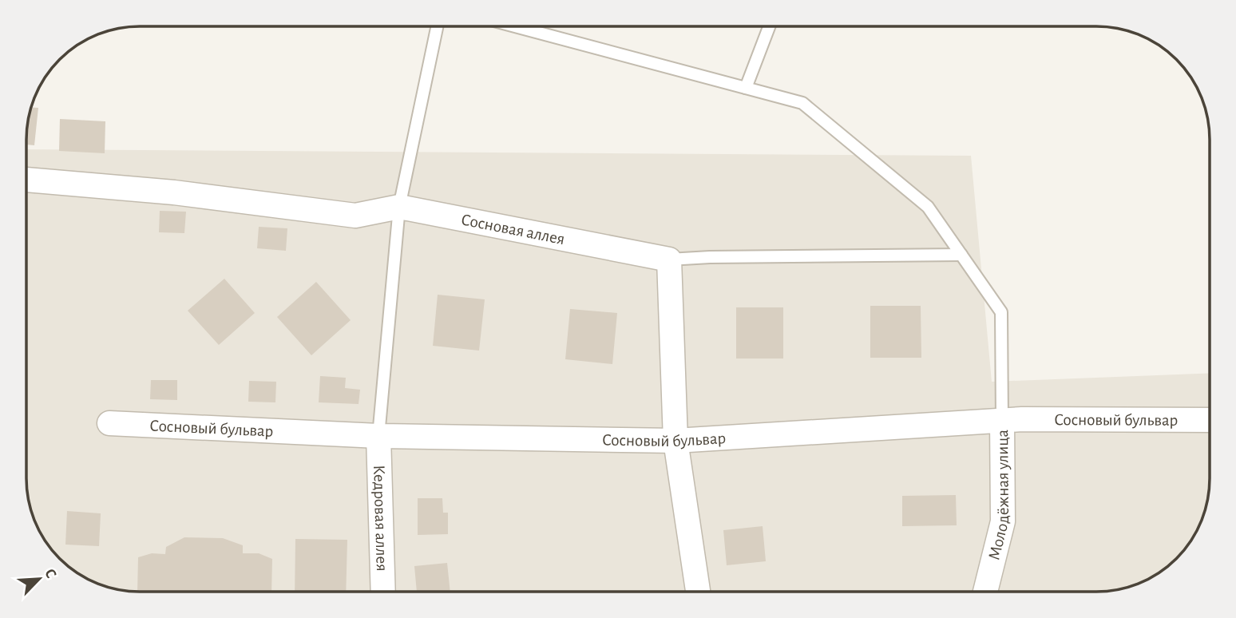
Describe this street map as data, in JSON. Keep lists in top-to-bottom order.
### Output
{
  "streets": {
    "street": [
      "Сосновая аллея",
      "Сосновый бульвар",
      "Молодёжная улица",
      "Кедровая аллея"
    ]
  },
  "crossings": [
    ["Сосновый бульвар", "Молодёжная улица"],
    ["Сосновый бульвар", "Кедровая аллея"]
  ],
  "north": "top right"
}
